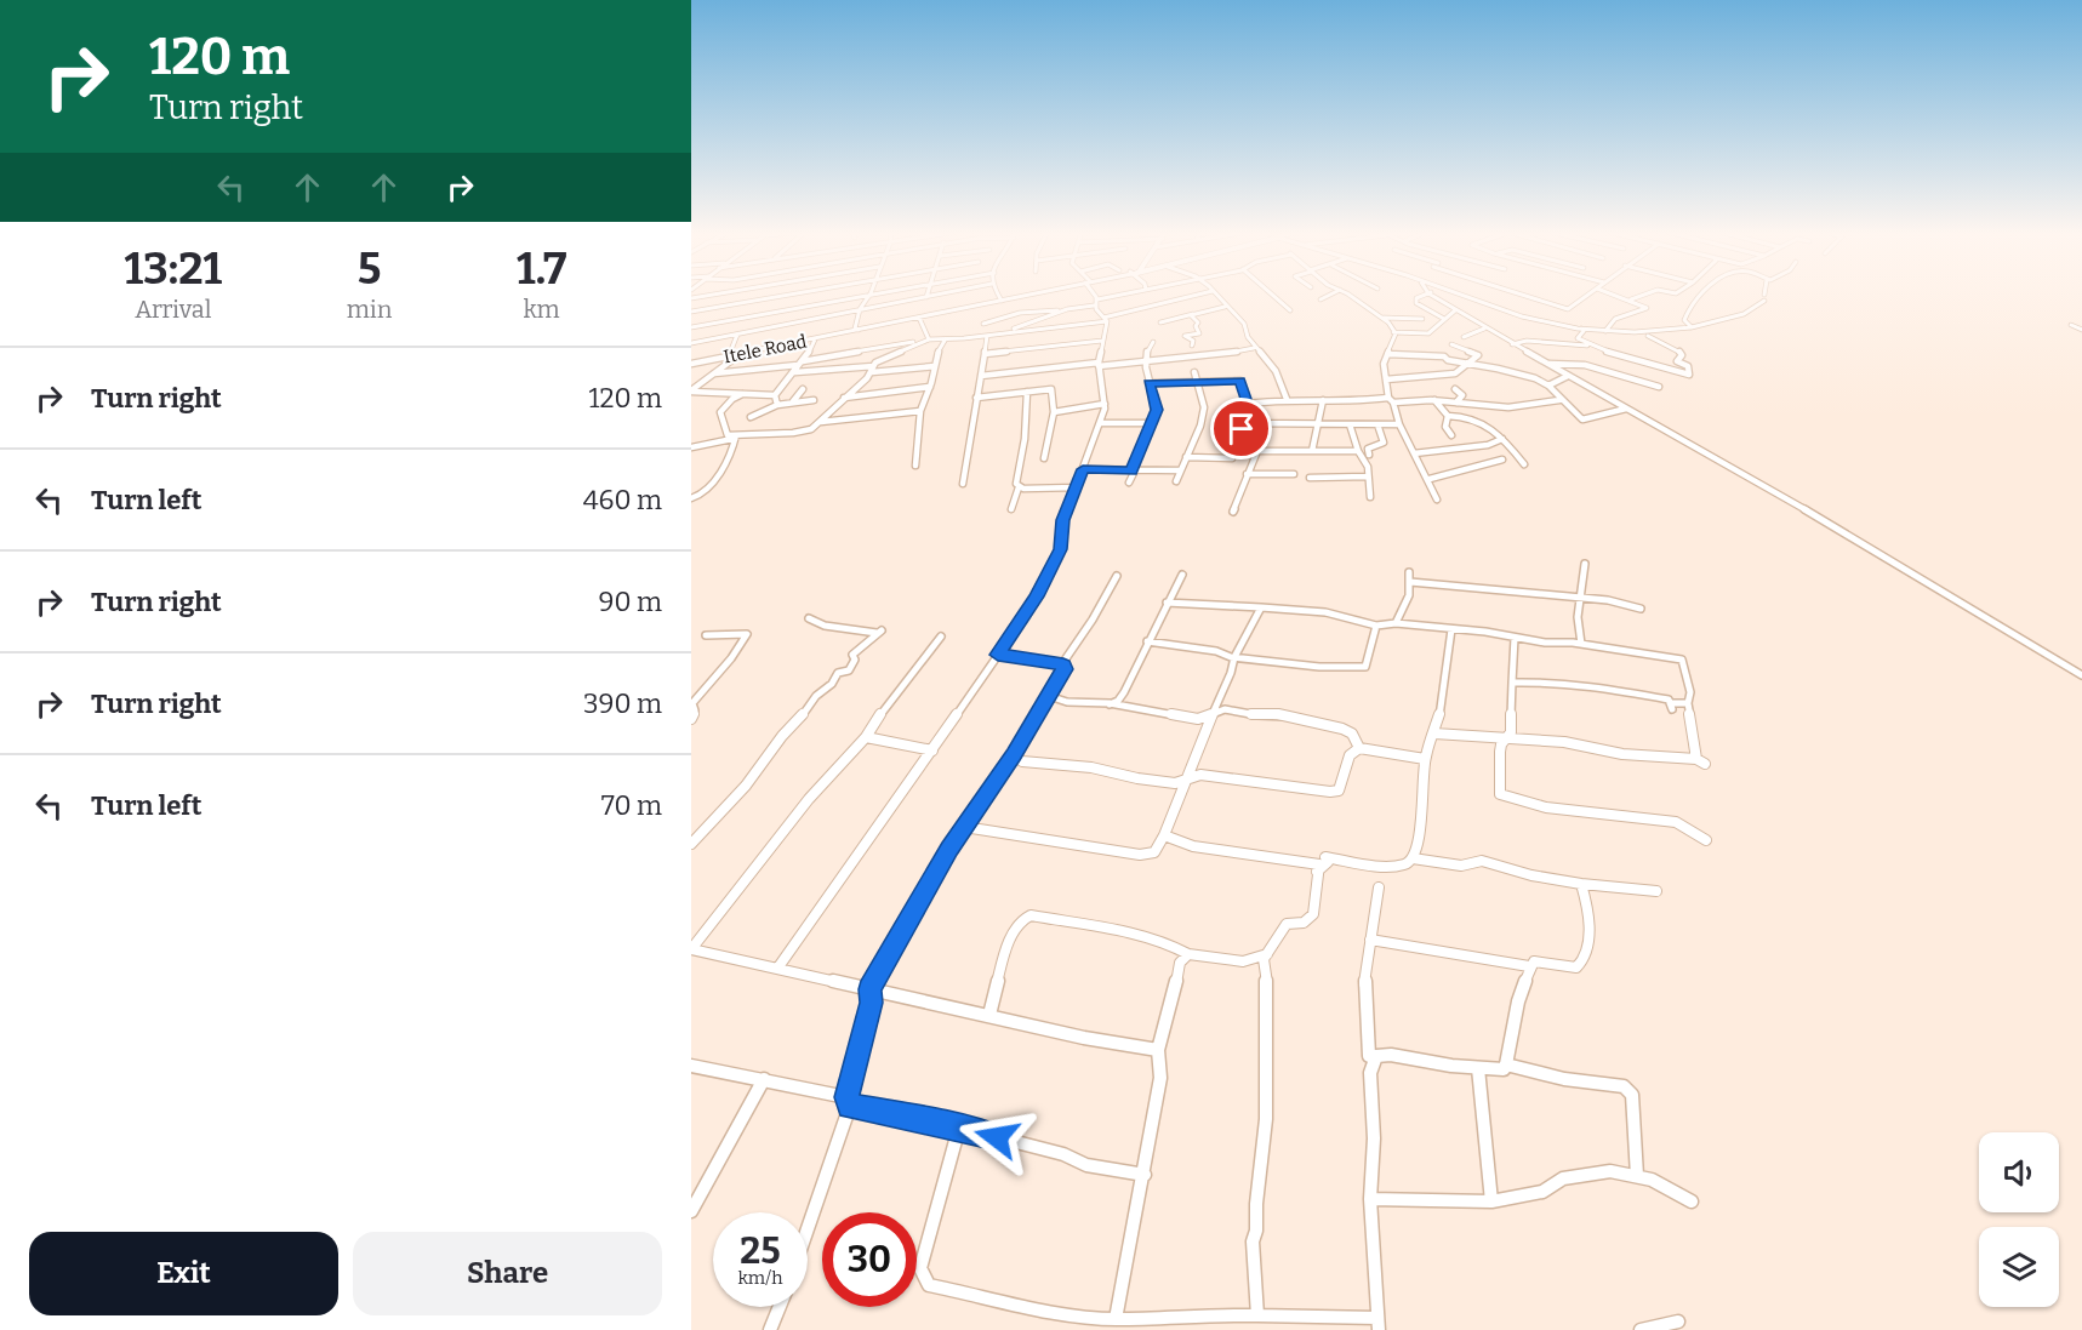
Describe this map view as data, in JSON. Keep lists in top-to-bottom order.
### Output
{
  "streets": {
    "street": ["Itele Road"]
  },
  "page": {
    "turn": ["120 m", "Turn right"],
    "eta": [
      "13:21",
      "Arrival",
      "5",
      "min",
      "1.7",
      "km"
    ],
    "list": [
      {
        "name": "Turn right",
        "value": "120 m"
      },
      {
        "name": "Turn left",
        "value": "460 m"
      },
      {
        "name": "Turn right",
        "value": "90 m"
      },
      {
        "name": "Turn right",
        "value": "390 m"
      },
      {
        "name": "Turn left",
        "value": "70 m"
      }
    ],
    "speed": "25 km/h",
    "limit": "30",
    "buttons": ["Exit", "Share"]
  }
}
